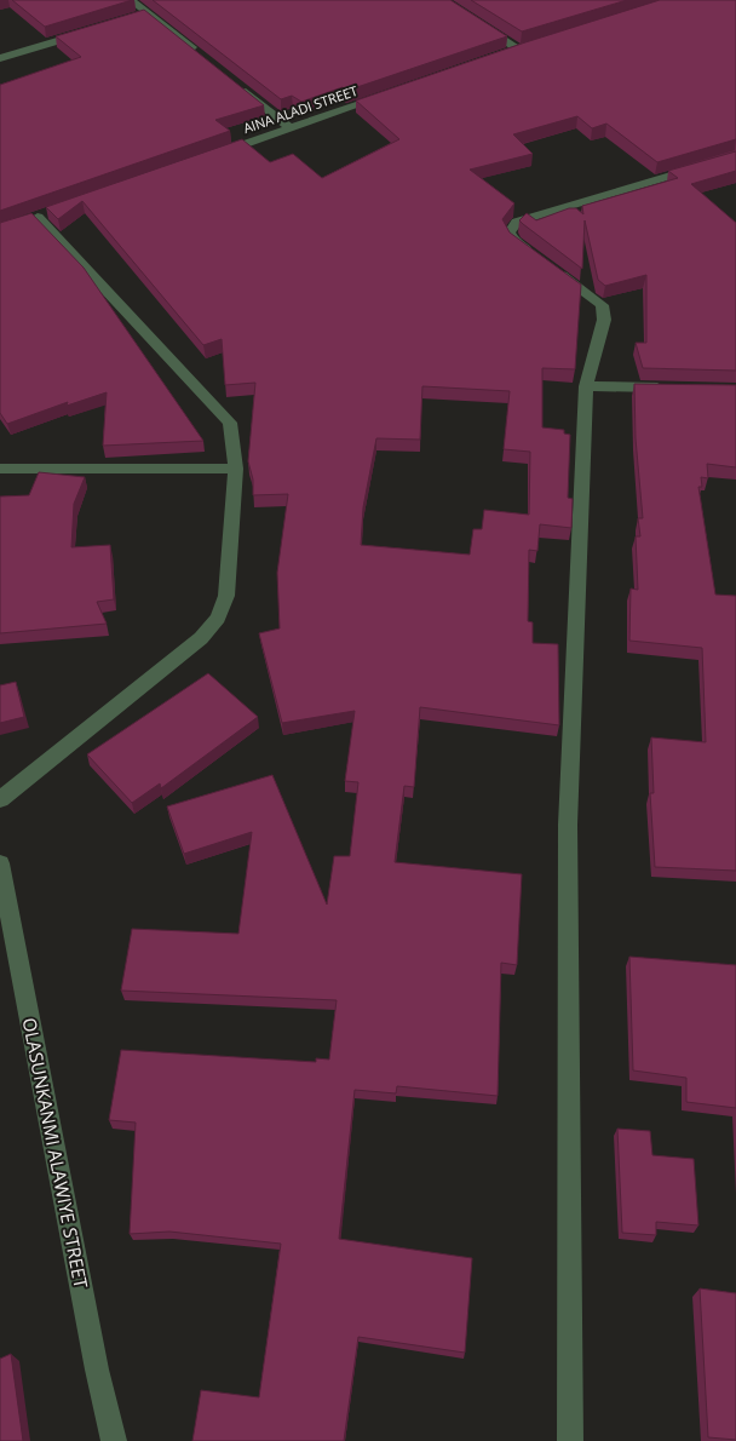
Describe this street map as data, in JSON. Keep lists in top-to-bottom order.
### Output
{
  "streets": {
    "street": ["AINA ALADI STREET", "OLASUNKANMI ALAWIYE STREET"]
  }
}
